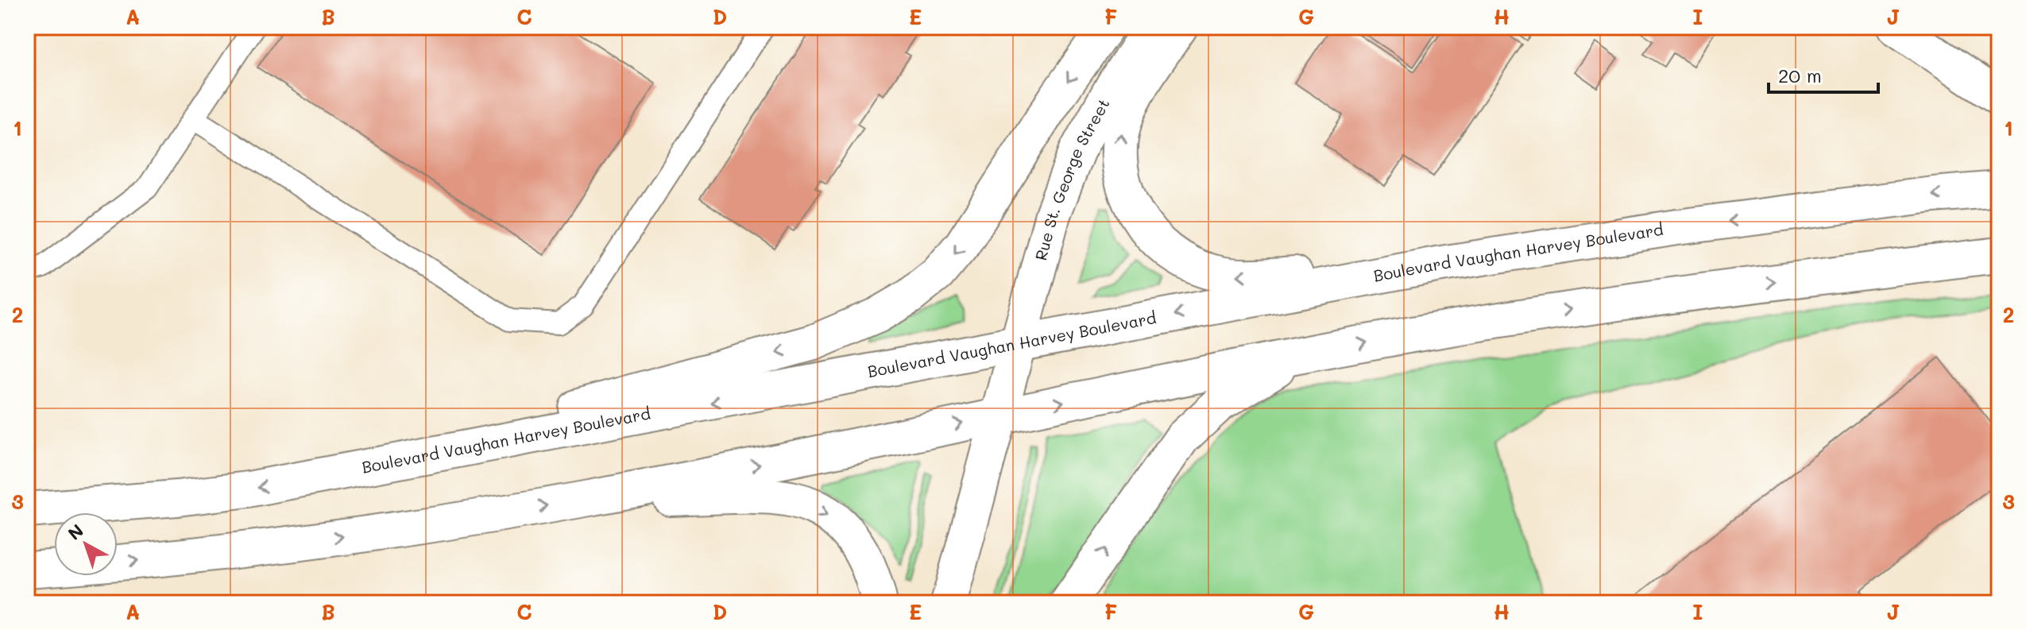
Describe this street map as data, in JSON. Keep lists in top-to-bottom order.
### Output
{
  "streets": {
    "main road": ["Rue St. George Street", "Boulevard Vaughan Harvey Boulevard"]
  },
  "crossings": [
    ["Rue St. George Street", "Boulevard Vaughan Harvey Boulevard"]
  ],
  "scale_bar": "20 m",
  "north": "top left",
  "grid": {
    "columns": [
      "A",
      "B",
      "C",
      "D",
      "E",
      "F",
      "G",
      "H",
      "I",
      "J"
    ],
    "rows": ["1", "2", "3"]
  }
}
